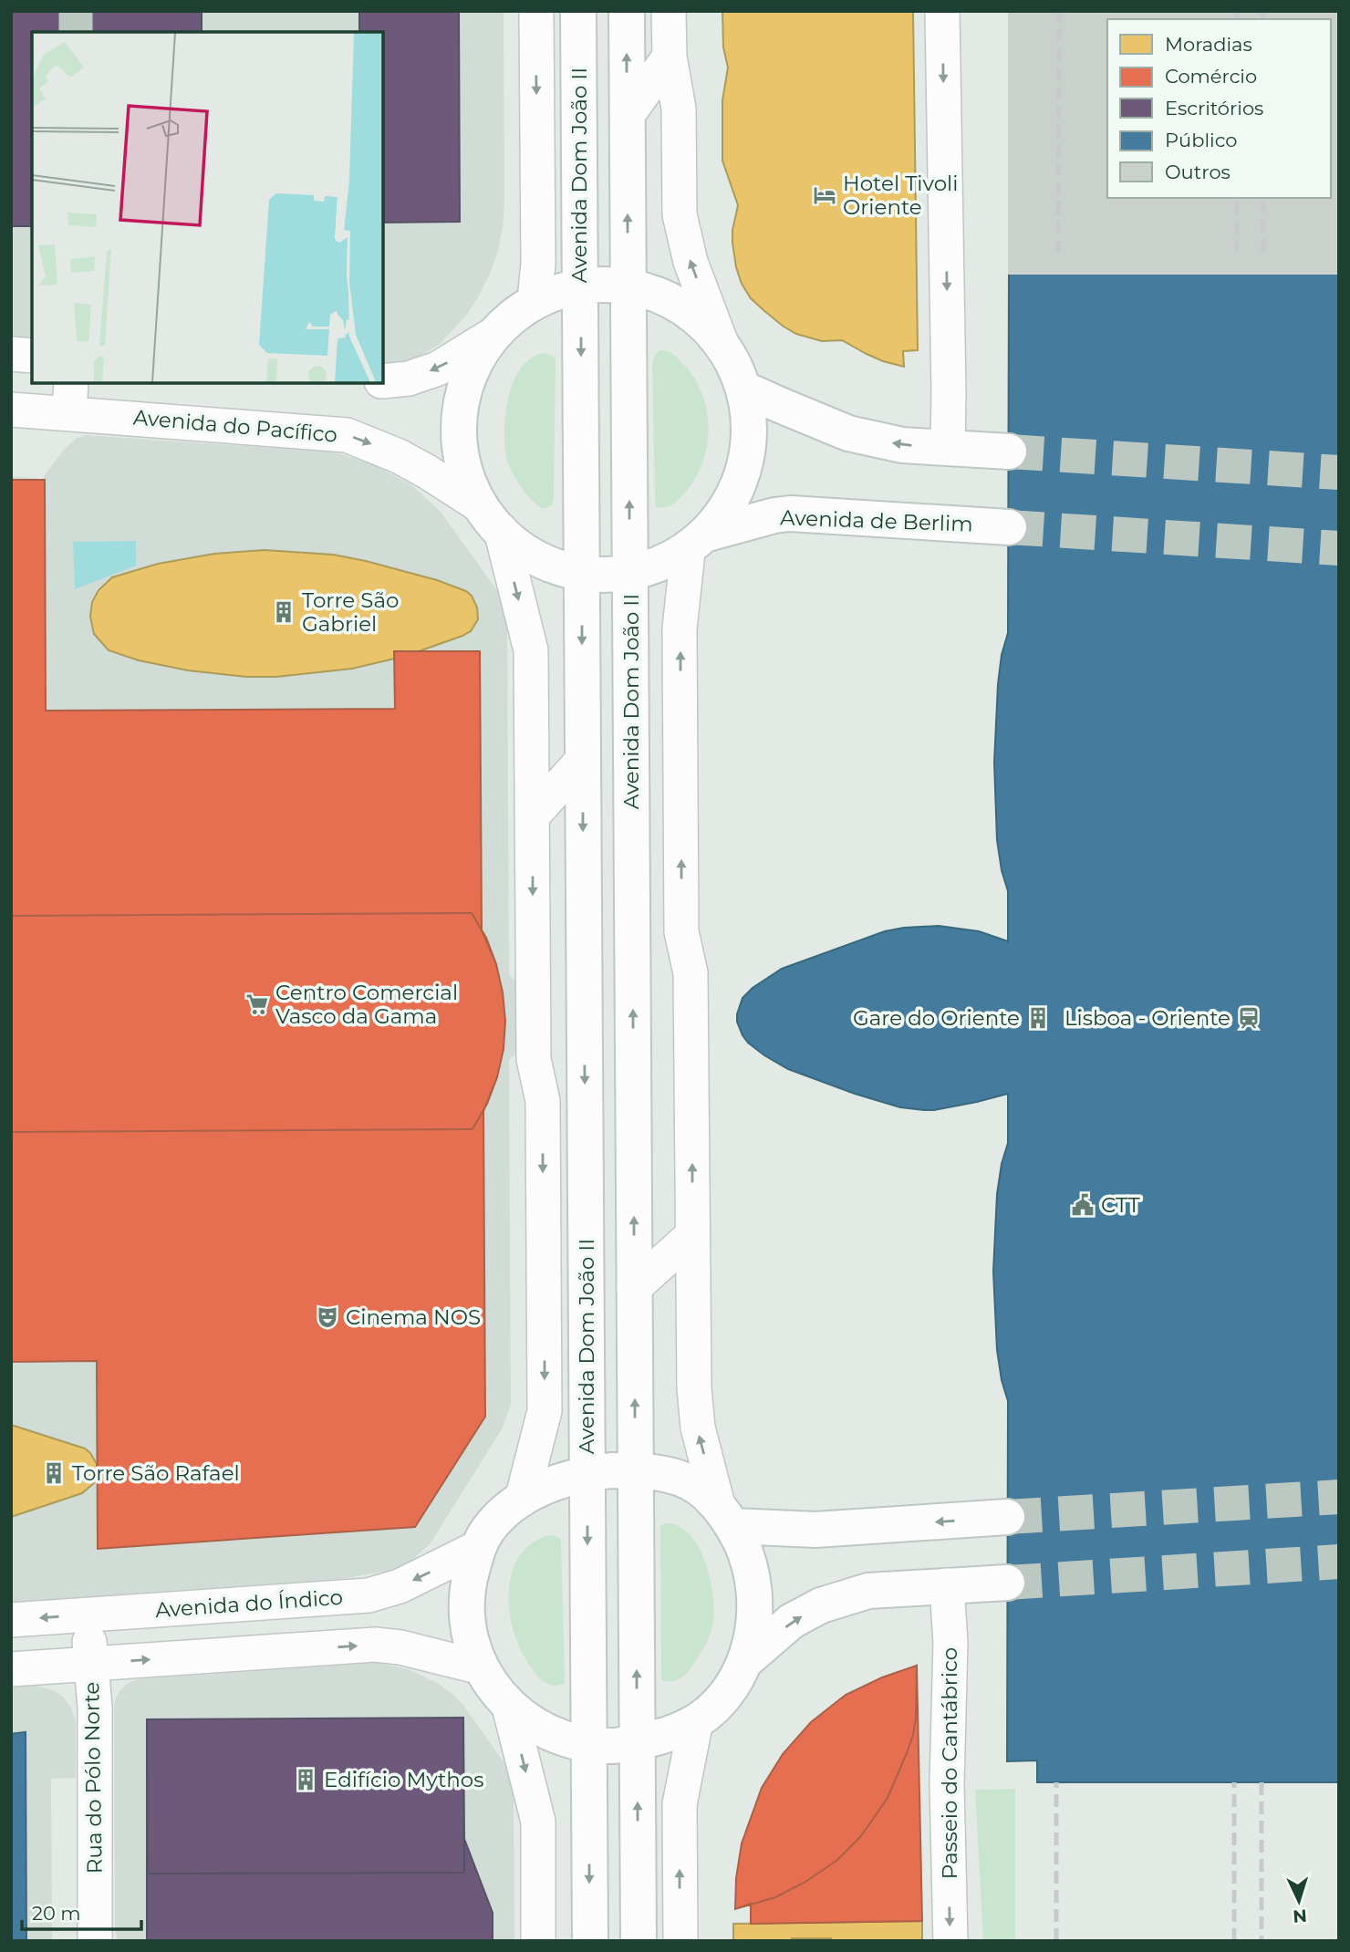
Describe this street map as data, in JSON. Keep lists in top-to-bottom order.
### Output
{
  "streets": {
    "main road": ["Avenida Dom João II", "Avenida de Berlim"],
    "street": [
      "Avenida do Pacífico",
      "Avenida do Índico",
      "Passeio do Cantábrico",
      "Rua do Pólo Norte"
    ]
  },
  "crossings": [
    ["Avenida Dom João II", "Avenida do Pacífico"],
    ["Avenida do Índico", "Rua do Pólo Norte"]
  ],
  "one_way": ["Avenida do Pacífico"],
  "places": {
    "hotel": ["Hotel Tivoli Oriente"],
    "building": [
      "Torre São Gabriel",
      "Gare do Oriente",
      "Torre São Rafael",
      "Edifício Mythos"
    ],
    "supermarket": ["Centro Comercial Vasco da Gama"],
    "station": ["Lisboa - Oriente"],
    "public building": ["CTT"],
    "theatre": ["Cinema NOS"]
  },
  "legend": [
    "Moradias",
    "Comércio",
    "Escritórios",
    "Público",
    "Outros"
  ],
  "scale_bar": "20 m",
  "north": "bottom"
}
